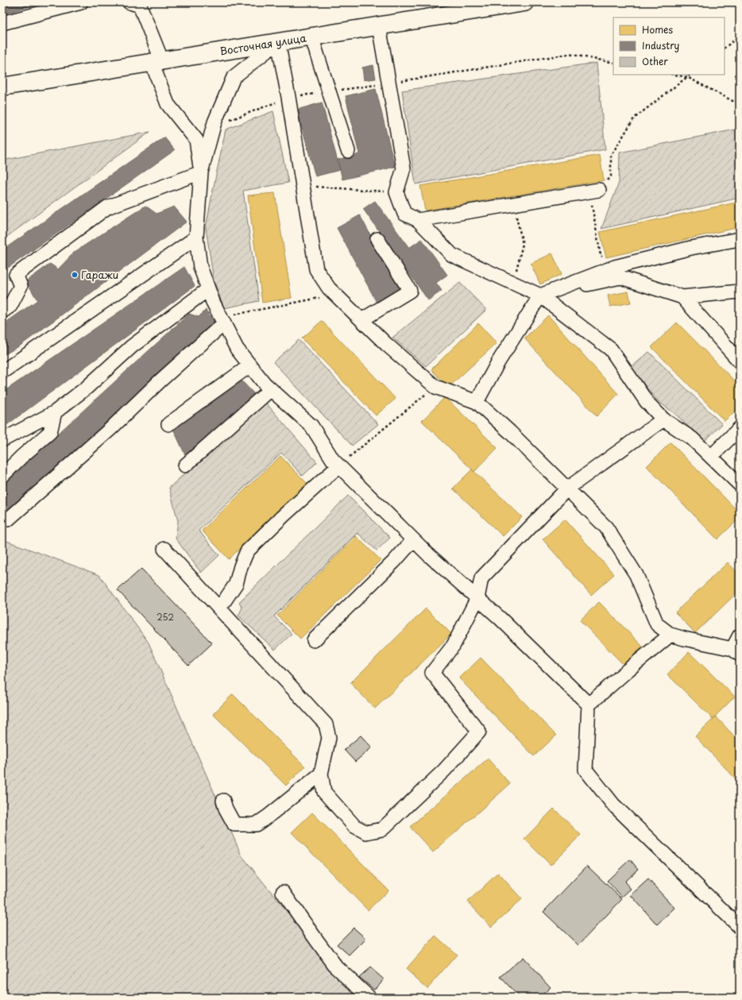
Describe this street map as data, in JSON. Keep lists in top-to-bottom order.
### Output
{
  "streets": {
    "main road": ["Восточная улица"]
  },
  "places": ["Гаражи"],
  "house_numbers": ["252"],
  "legend": ["Homes", "Industry", "Other"]
}
